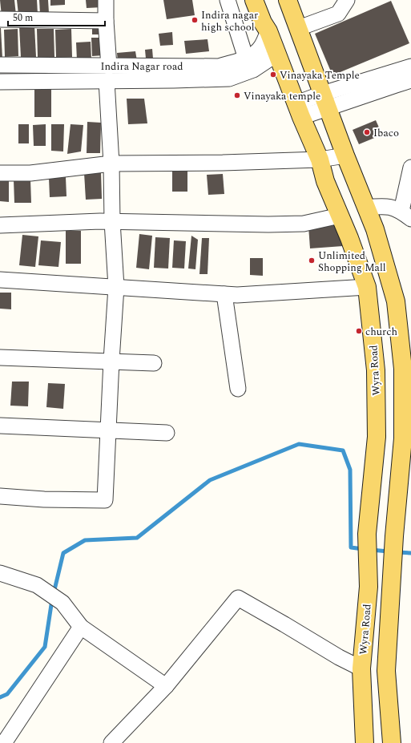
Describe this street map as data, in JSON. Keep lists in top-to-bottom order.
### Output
{
  "streets": {
    "main road": ["Wyra Road"],
    "street": ["Indira Nagar road"]
  },
  "crossings": [
    ["Indira Nagar road", "Wyra Road"]
  ],
  "places": [
    "Indira nagar high school",
    "Vinayaka Temple",
    "Vinayaka temple",
    "Ibaco",
    "Unlimited Shopping Mall",
    "church"
  ],
  "scale_bar": "50 m"
}
